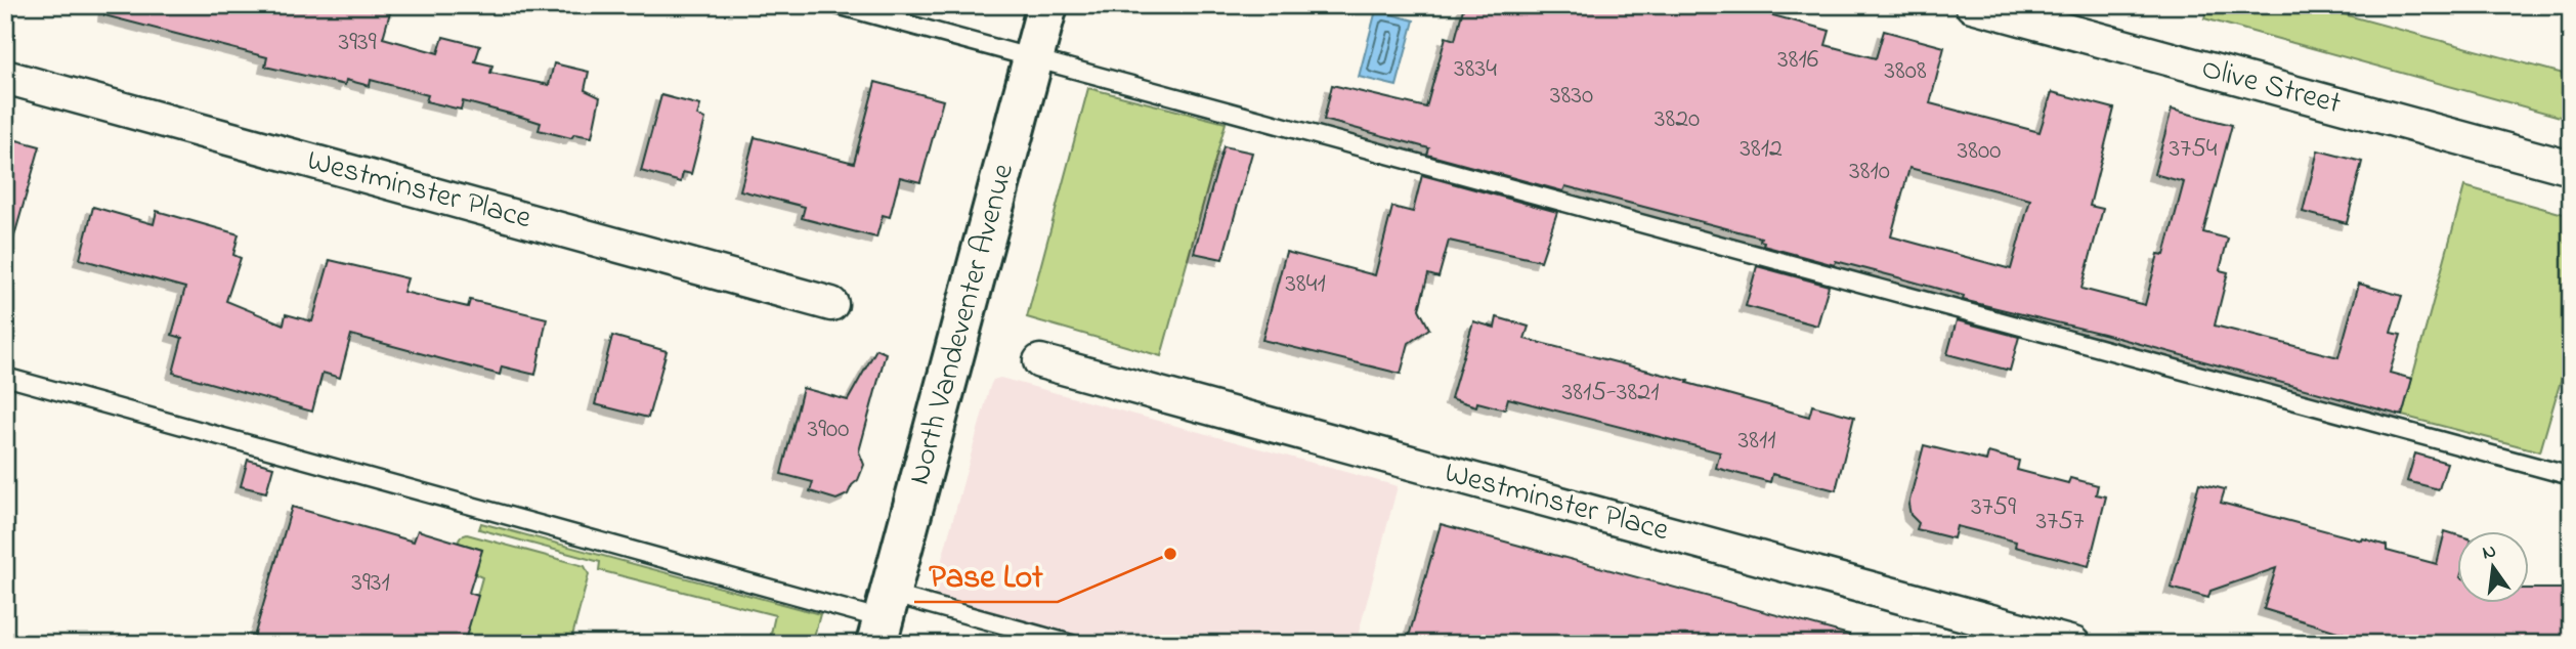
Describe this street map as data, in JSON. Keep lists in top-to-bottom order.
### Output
{
  "streets": {
    "main road": ["North Vandeventer Avenue"],
    "street": ["Olive Street", "Westminster Place"]
  },
  "places": ["Pase Lot"],
  "house_numbers": [
    "3939",
    "3816",
    "3834",
    "3808",
    "3830",
    "3820",
    "3812",
    "3754",
    "3800",
    "3810",
    "3841",
    "3815-3821",
    "3900",
    "3811",
    "3759",
    "3757",
    "3931"
  ],
  "north": "top"
}
